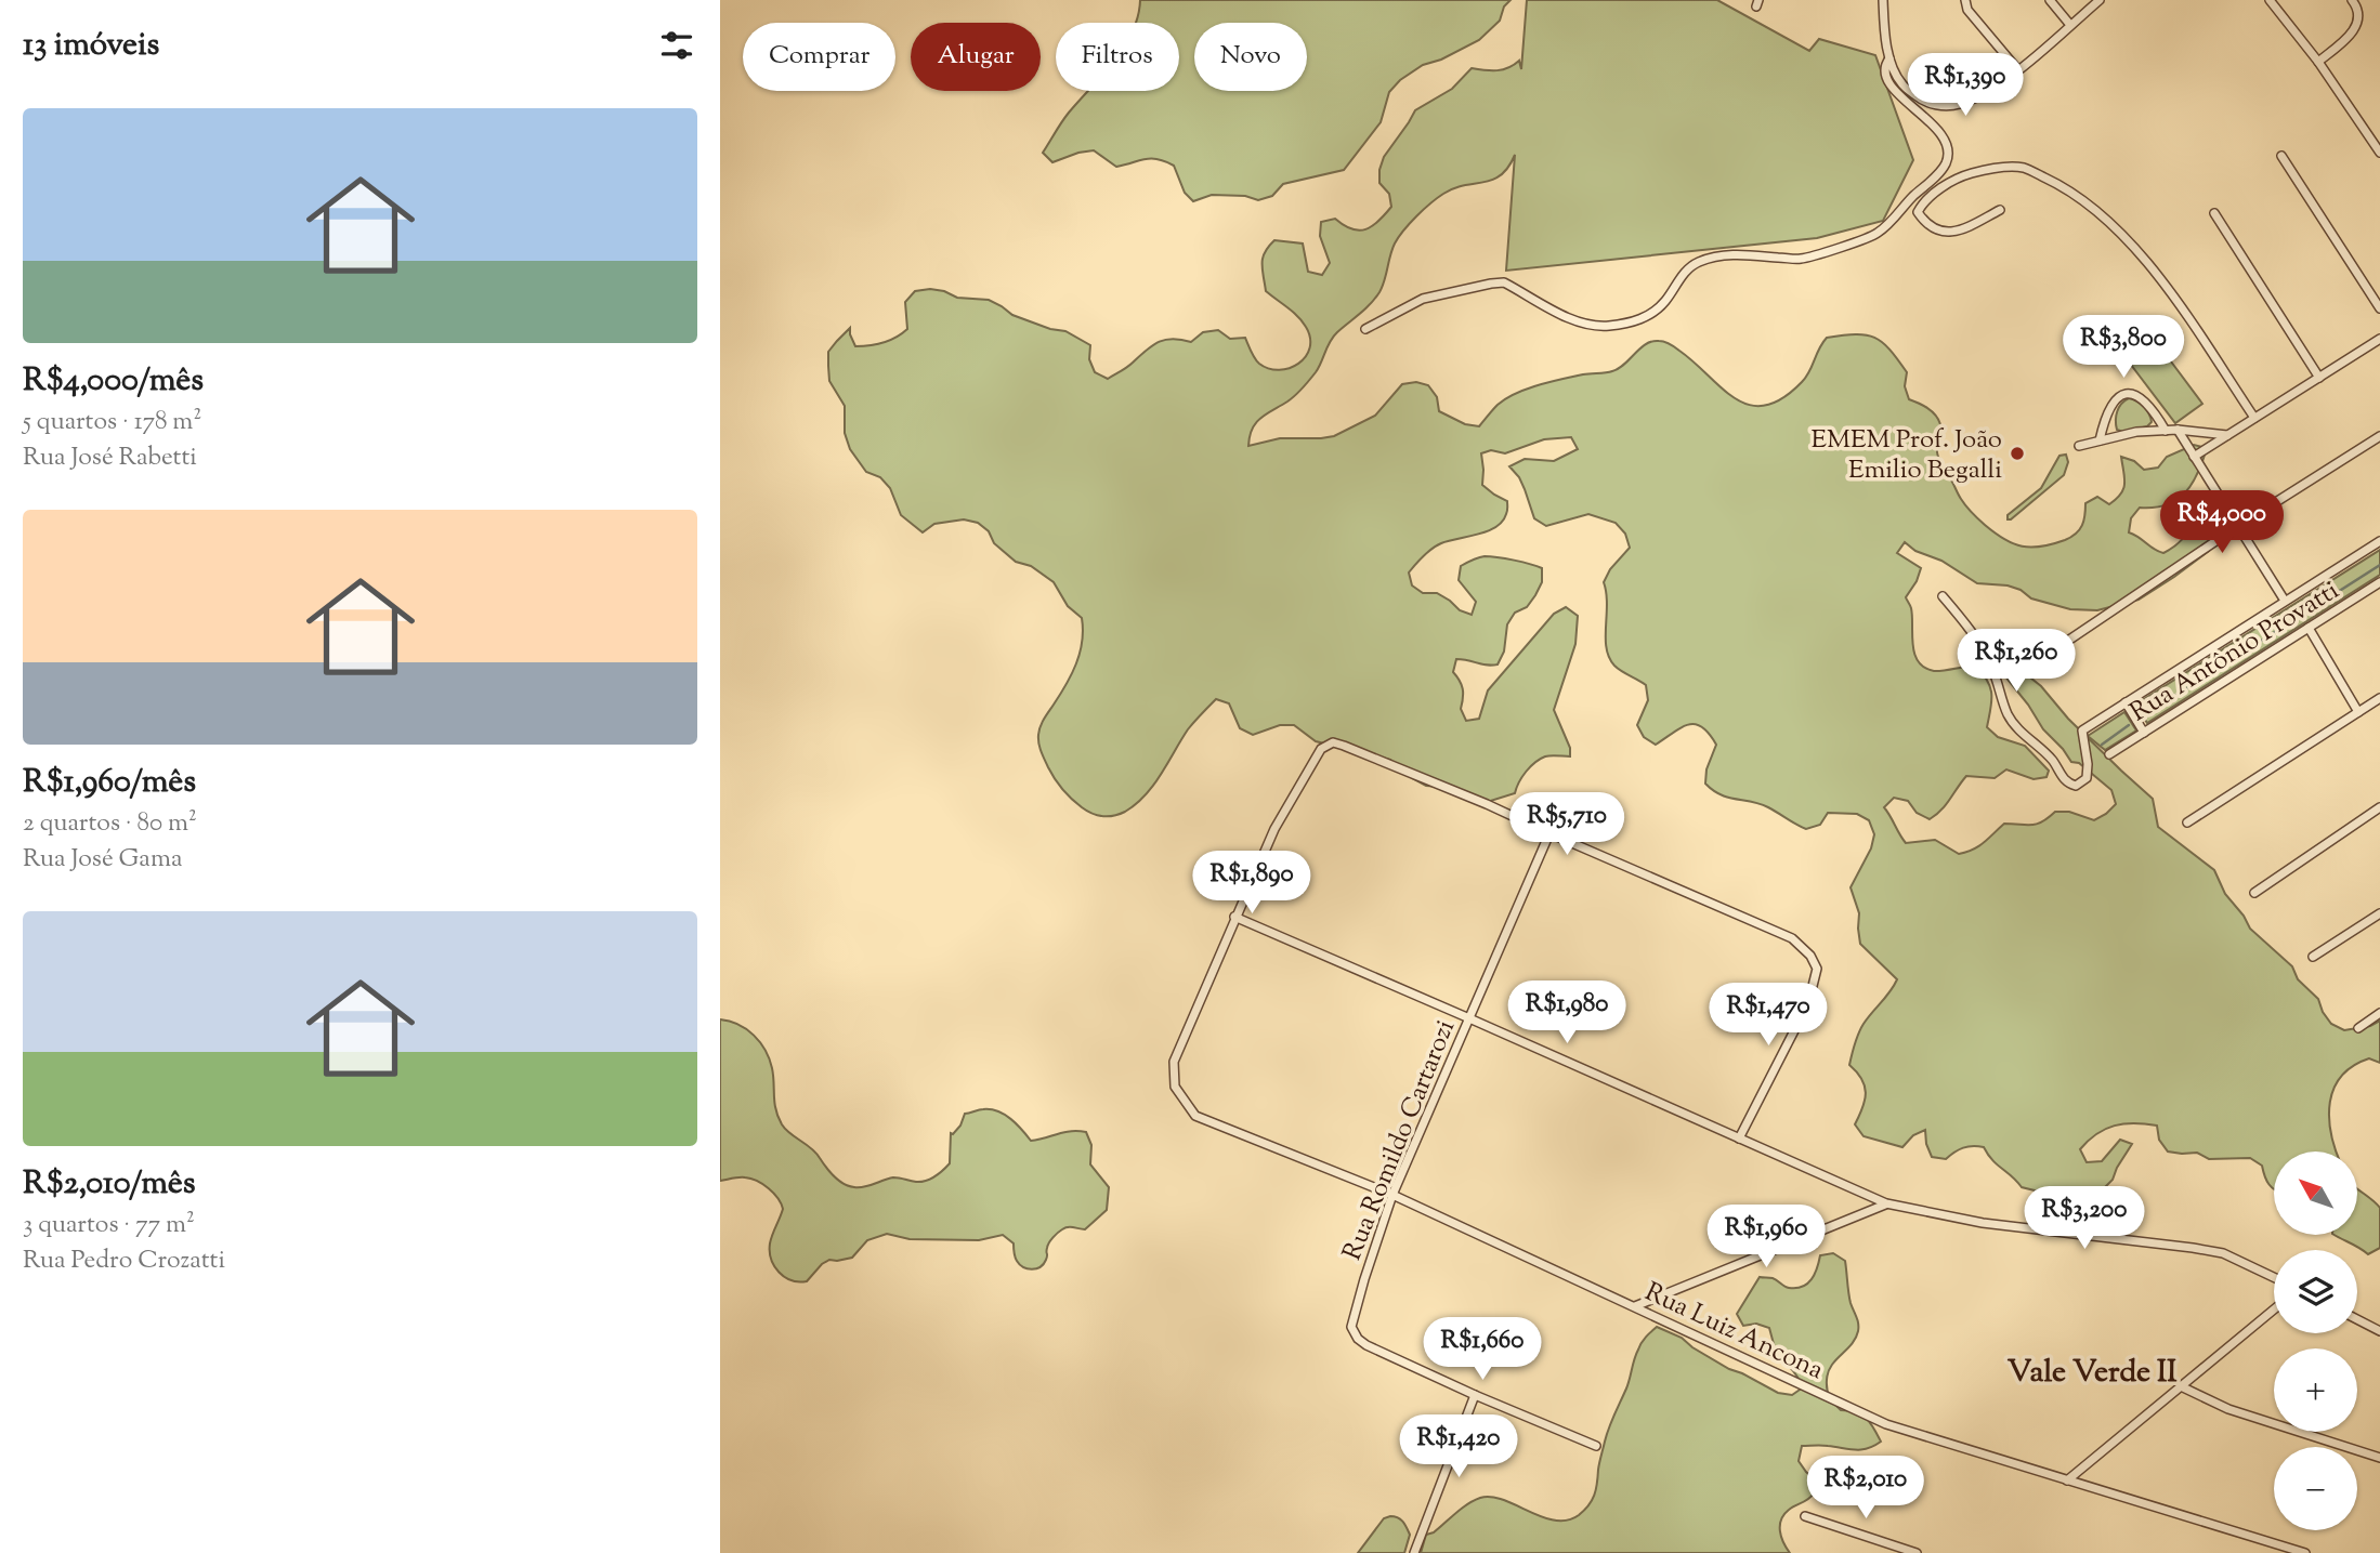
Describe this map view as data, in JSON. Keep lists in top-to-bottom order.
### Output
{
  "streets": {
    "street": ["Rua Antônio Provatti", "Rua Romildo Cartarozi", "Rua Luiz Ancona"]
  },
  "crossings": [
    ["Rua Romildo Cartarozi", "Rua Luiz Ancona"]
  ],
  "districts": ["Vale Verde II"],
  "places": ["EMEM Prof. João Emilio Begalli"],
  "north": "top left",
  "page": {
    "heading": "13 imóveis",
    "chip": [
      "Comprar",
      "Alugar",
      "Filtros",
      "Novo"
    ],
    "price": [
      "R$1,390",
      "R$3,800",
      "R$4,000",
      "R$1,260",
      "R$5,710",
      "R$1,890",
      "R$1,980",
      "R$1,470",
      "R$3,200",
      "R$1,960",
      "R$1,660",
      "R$1,420",
      "R$2,010"
    ],
    "list": [
      {
        "name": "R$4,000/mês",
        "note": "5 quartos · 178 m² · Rua José Rabetti"
      },
      {
        "name": "R$1,960/mês",
        "note": "2 quartos · 80 m² · Rua José Gama"
      },
      {
        "name": "R$2,010/mês",
        "note": "3 quartos · 77 m² · Rua Pedro Crozatti"
      }
    ],
    "map_buttons": ["+", "−"]
  }
}
